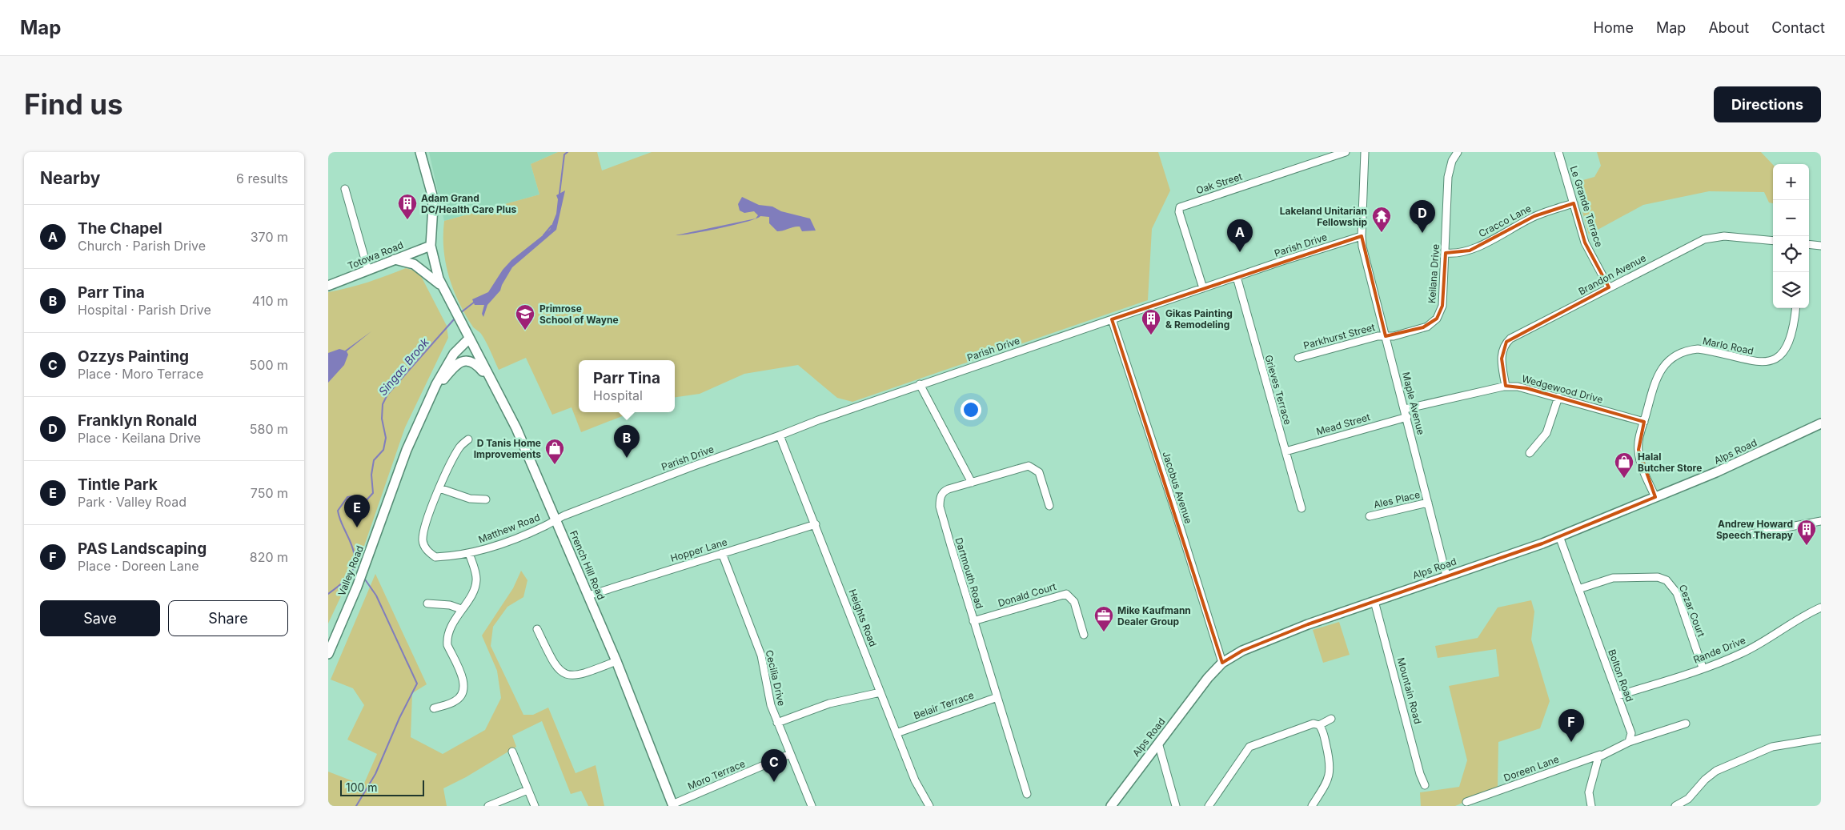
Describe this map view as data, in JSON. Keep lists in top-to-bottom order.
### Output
{
  "streets": {
    "main road": [
      "Totowa Road",
      "Alps Road",
      "French Hill Road",
      "Valley Road"
    ],
    "street": [
      "Oak Street",
      "Le Grande Terrace",
      "Cracco Lane",
      "Parish Drive",
      "Keilana Drive",
      "Brandon Avenue",
      "Parkhurst Street",
      "Marlo Road",
      "Wedgewood Drive",
      "Grieves Terrace",
      "Maple Avenue",
      "Mead Street",
      "Jacobus Avenue",
      "Ales Place",
      "Matthew Road",
      "Hopper Lane",
      "Dartmouth Road",
      "Donald Court",
      "Cezar Court",
      "Heights Road",
      "Rande Drive",
      "Bolton Road",
      "Cecilia Drive",
      "Mountain Road",
      "Belair Terrace",
      "Doreen Lane",
      "Moro Terrace"
    ]
  },
  "crossings": [
    ["Oak Street", "Parish Drive"],
    ["Le Grande Terrace", "Cracco Lane"],
    ["Le Grande Terrace", "Brandon Avenue"],
    ["Cracco Lane", "Keilana Drive"],
    ["Parish Drive", "Grieves Terrace"],
    ["Parish Drive", "Maple Avenue"],
    ["Parish Drive", "Jacobus Avenue"],
    ["Parish Drive", "Matthew Road"],
    ["Parish Drive", "French Hill Road"],
    ["Parish Drive", "Heights Road"],
    ["Totowa Road", "French Hill Road"],
    ["Keilana Drive", "Parkhurst Street"],
    ["Keilana Drive", "Maple Avenue"],
    ["Brandon Avenue", "Wedgewood Drive"],
    ["Parkhurst Street", "Maple Avenue"],
    ["Marlo Road", "Wedgewood Drive"],
    ["Marlo Road", "Alps Road"],
    ["Wedgewood Drive", "Maple Avenue"],
    ["Grieves Terrace", "Mead Street"],
    ["Maple Avenue", "Mead Street"],
    ["Maple Avenue", "Alps Road"],
    ["Maple Avenue", "Ales Place"],
    ["Alps Road", "Jacobus Avenue"],
    ["Alps Road", "Bolton Road"],
    ["Alps Road", "Mountain Road"],
    ["Matthew Road", "French Hill Road"],
    ["Hopper Lane", "French Hill Road"],
    ["Hopper Lane", "Heights Road"],
    ["Hopper Lane", "Cecilia Drive"],
    ["French Hill Road", "Valley Road"],
    ["French Hill Road", "Moro Terrace"],
    ["Dartmouth Road", "Donald Court"],
    ["Dartmouth Road", "Belair Terrace"],
    ["Cezar Court", "Rande Drive"],
    ["Cezar Court", "Bolton Road"],
    ["Heights Road", "Belair Terrace"],
    ["Rande Drive", "Bolton Road"],
    ["Cecilia Drive", "Moro Terrace"]
  ],
  "water": ["Singac Brook"],
  "places": {
    "building": ["Adam Grand DC/Health Care Plus", "Gikas Painting & Remodeling", "Andrew Howard Speech Therapy"],
    "temple": ["Lakeland Unitarian Fellowship"],
    "school or university": ["Primrose School of Wayne"],
    "shop": ["D Tanis Home Improvements", "Halal Butcher Store"],
    "office": ["Mike Kaufmann Dealer Group"]
  },
  "scale_bar": "100 m",
  "page": {
    "header": "Map",
    "nav": [
      "Home",
      "Map",
      "About",
      "Contact"
    ],
    "buttons": [
      "Directions",
      ["Save", "Share"]
    ],
    "title": "Find us",
    "heading": ["Nearby", "6 results"],
    "map_buttons": ["+", "−"],
    "pins": [
      "D",
      "A",
      "B",
      "E",
      "F",
      "C"
    ],
    "list": [
      {
        "mark": "A",
        "name": "The Chapel",
        "note": "Church · Parish Drive",
        "value": "370 m"
      },
      {
        "mark": "B",
        "name": "Parr Tina",
        "note": "Hospital · Parish Drive",
        "value": "410 m"
      },
      {
        "mark": "C",
        "name": "Ozzys Painting",
        "note": "Place · Moro Terrace",
        "value": "500 m"
      },
      {
        "mark": "D",
        "name": "Franklyn Ronald",
        "note": "Place · Keilana Drive",
        "value": "580 m"
      },
      {
        "mark": "E",
        "name": "Tintle Park",
        "note": "Park · Valley Road",
        "value": "750 m"
      },
      {
        "mark": "F",
        "name": "PAS Landscaping",
        "note": "Place · Doreen Lane",
        "value": "820 m"
      }
    ],
    "popup": ["Parr Tina", "Hospital"],
    "scale": "100 m"
  }
}
